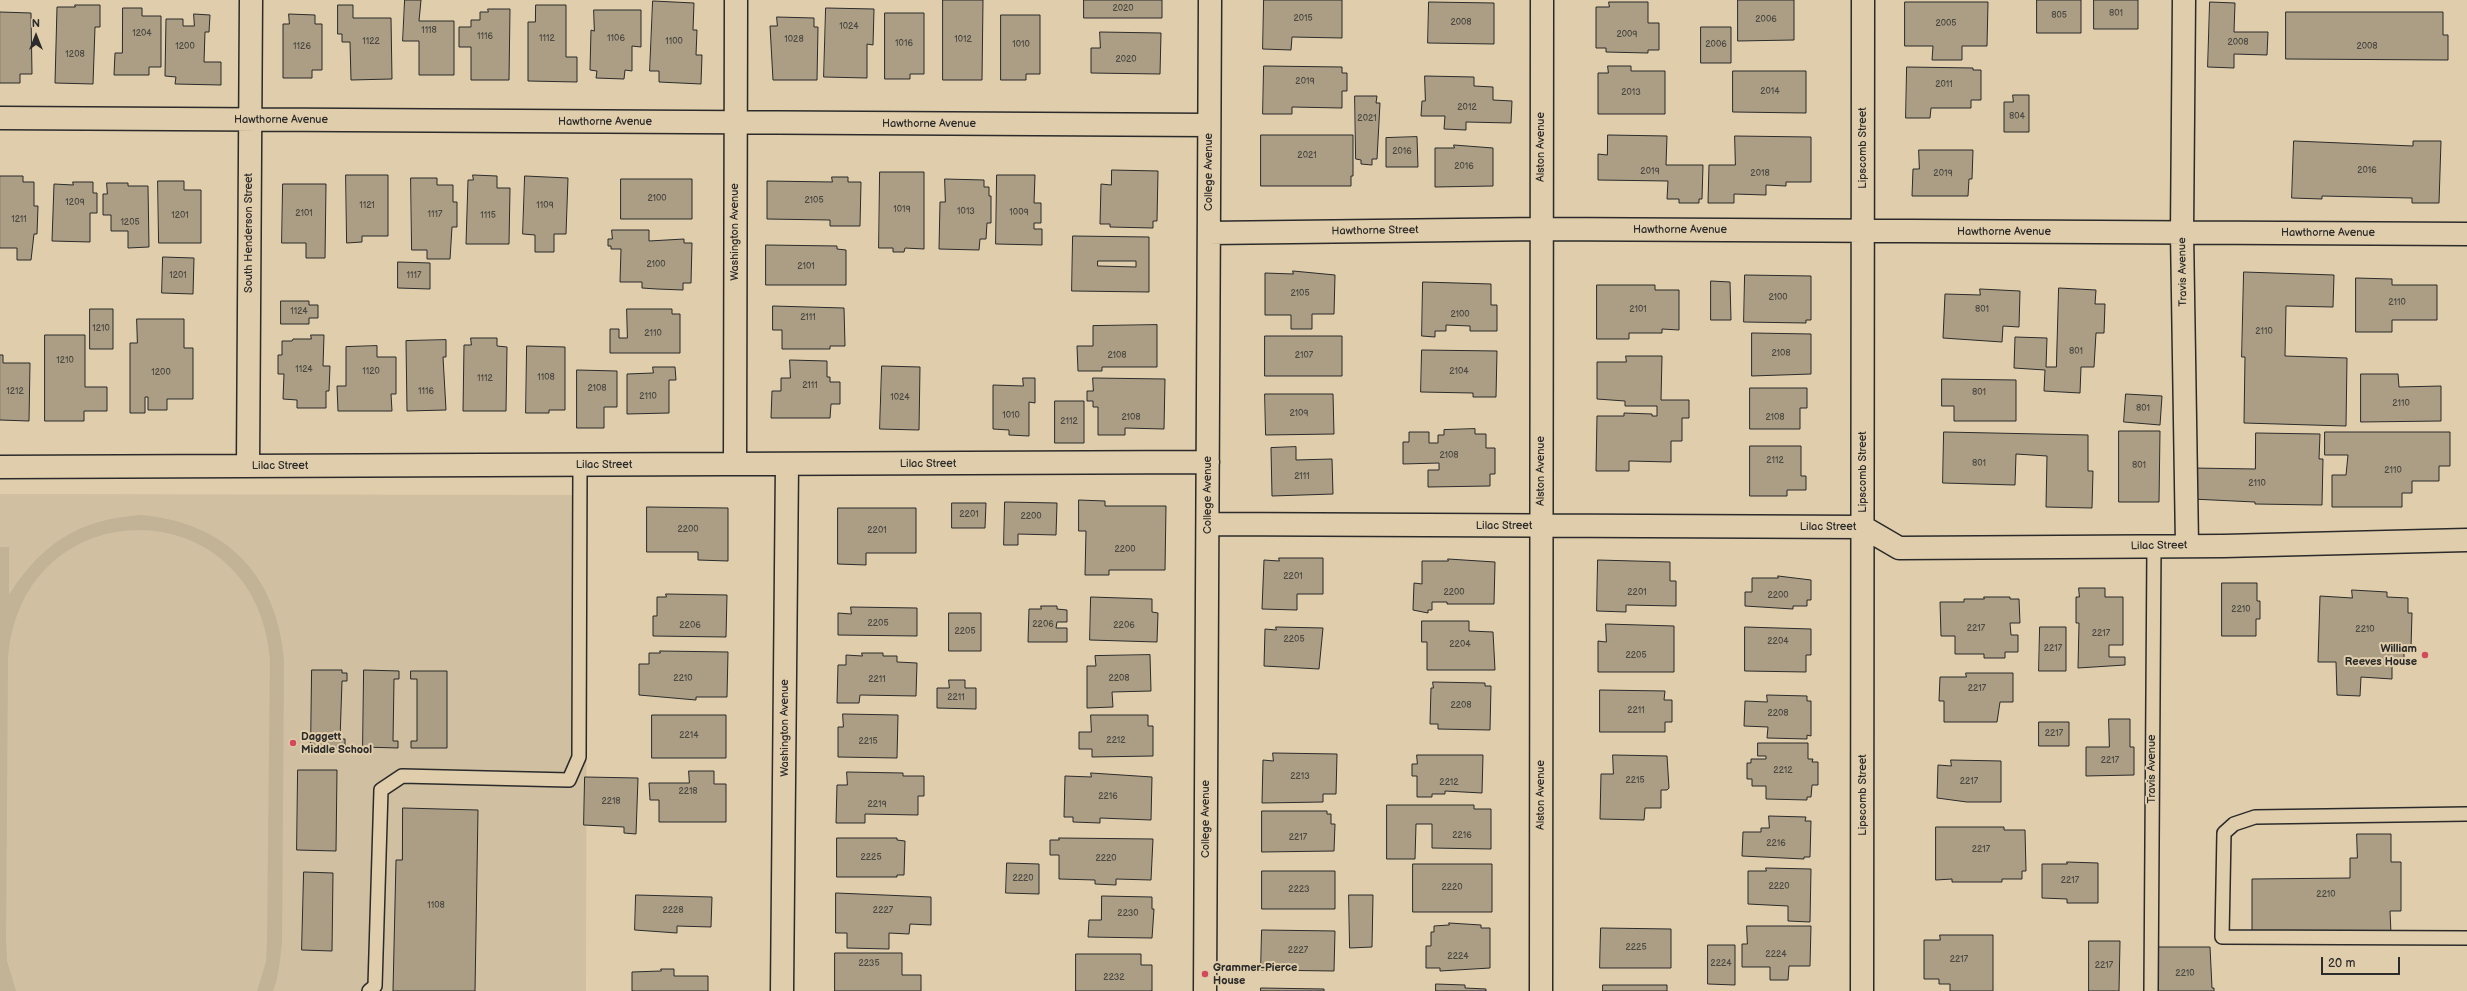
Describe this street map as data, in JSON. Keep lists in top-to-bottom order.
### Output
{
  "streets": {
    "street": [
      "Hawthorne Avenue",
      "Alston Avenue",
      "Lipscomb Street",
      "College Avenue",
      "Hawthorne Street",
      "Washington Avenue",
      "South Henderson Street",
      "Travis Avenue",
      "Lilac Street"
    ]
  },
  "crossings": [
    ["Hawthorne Avenue", "Alston Avenue"],
    ["Hawthorne Avenue", "Lipscomb Street"],
    ["Hawthorne Avenue", "College Avenue"],
    ["Hawthorne Avenue", "Hawthorne Street"],
    ["Hawthorne Avenue", "Washington Avenue"],
    ["Hawthorne Avenue", "South Henderson Street"],
    ["Hawthorne Avenue", "Travis Avenue"],
    ["Alston Avenue", "Hawthorne Street"],
    ["Alston Avenue", "Lilac Street"],
    ["Lipscomb Street", "Lilac Street"],
    ["College Avenue", "Hawthorne Street"],
    ["College Avenue", "Lilac Street"],
    ["Washington Avenue", "Lilac Street"],
    ["South Henderson Street", "Lilac Street"],
    ["Travis Avenue", "Lilac Street"]
  ],
  "places": ["William Reeves House", "Daggett Middle School", "Grammer-Pierce House"],
  "house_numbers": [
    "2020",
    "801",
    "805",
    "2015",
    "2006",
    "2008",
    "2005",
    "1024",
    "1118",
    "1204",
    "2009",
    "1116",
    "1112",
    "1106",
    "1028",
    "1012",
    "1122",
    "1100",
    "2008",
    "1016",
    "1010",
    "2006",
    "1200",
    "1126",
    "2008",
    "1208",
    "2020",
    "2019",
    "2011",
    "2014",
    "2013",
    "2012",
    "804",
    "2021",
    "2016",
    "2021",
    "2016",
    "2016",
    "2019",
    "2018",
    "2019",
    "2100",
    "2105",
    "1209",
    "1121",
    "1109",
    "1019",
    "1013",
    "1009",
    "2101",
    "1117",
    "1201",
    "1115",
    "1211",
    "1205",
    "2100",
    "2101",
    "1201",
    "1117",
    "2105",
    "2100",
    "2110",
    "2101",
    "801",
    "1124",
    "2100",
    "2111",
    "1210",
    "2110",
    "2110",
    "801",
    "2108",
    "2108",
    "2107",
    "1210",
    "1124",
    "1120",
    "2104",
    "1200",
    "1108",
    "1112",
    "2111",
    "2108",
    "1212",
    "1116",
    "801",
    "2110",
    "1024",
    "2110",
    "801",
    "2109",
    "1010",
    "2108",
    "2108",
    "2112",
    "2108",
    "2112",
    "801",
    "801",
    "2110",
    "2111",
    "2110",
    "2201",
    "2200",
    "2200",
    "2201",
    "2200",
    "2201",
    "2200",
    "2201",
    "2200",
    "2210",
    "2205",
    "2206",
    "2206",
    "2206",
    "2217",
    "2210",
    "2205",
    "2217",
    "2205",
    "2204",
    "2204",
    "2217",
    "2205",
    "2210",
    "2208",
    "2211",
    "2217",
    "2211",
    "2208",
    "2211",
    "2208",
    "2217",
    "2214",
    "2212",
    "2215",
    "2217",
    "2212",
    "2213",
    "2215",
    "2217",
    "2212",
    "2218",
    "2216",
    "2218",
    "2219",
    "2216",
    "2217",
    "2216",
    "2217",
    "2225",
    "2220",
    "2220",
    "2217",
    "2220",
    "2220",
    "2223",
    "2210",
    "1108",
    "2228",
    "2227",
    "2230",
    "2225",
    "2227",
    "2224",
    "2224",
    "2217",
    "2235",
    "2224",
    "2217",
    "2210",
    "2232"
  ],
  "scale_bar": "20 m",
  "north": "top"
}
